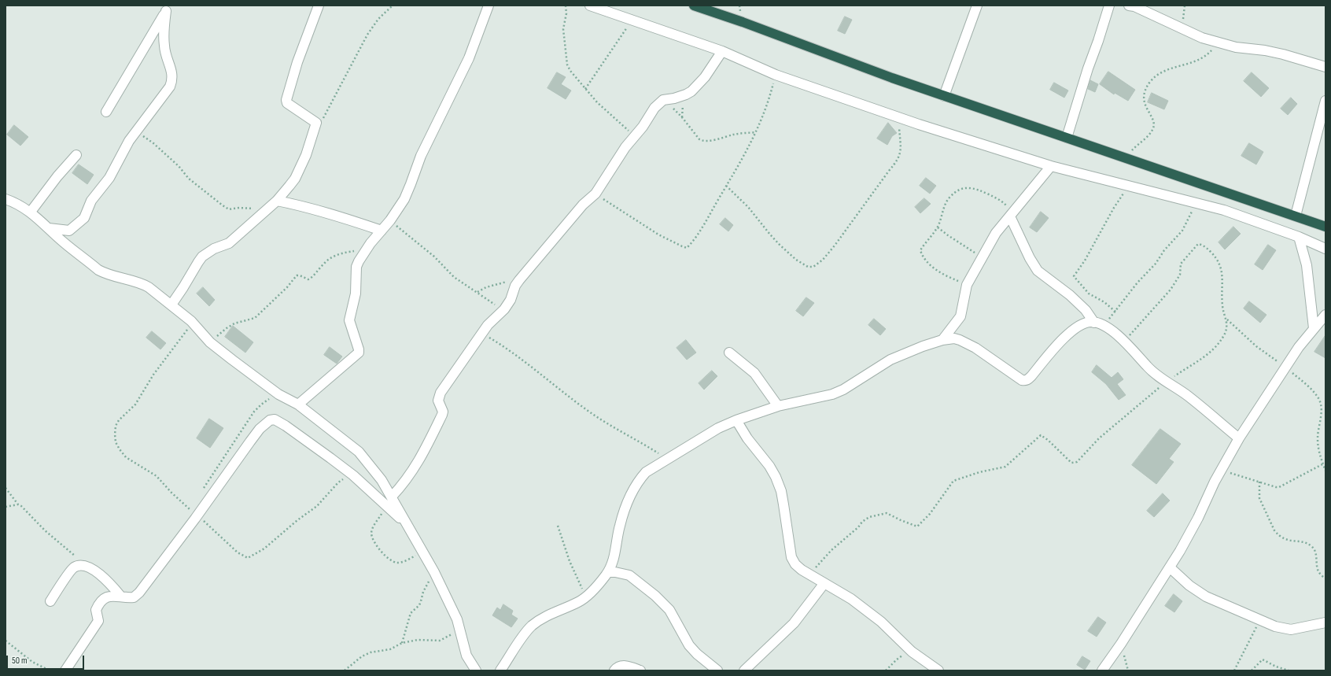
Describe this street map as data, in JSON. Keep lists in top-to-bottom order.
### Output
{
  "scale_bar": "50 m"
}
